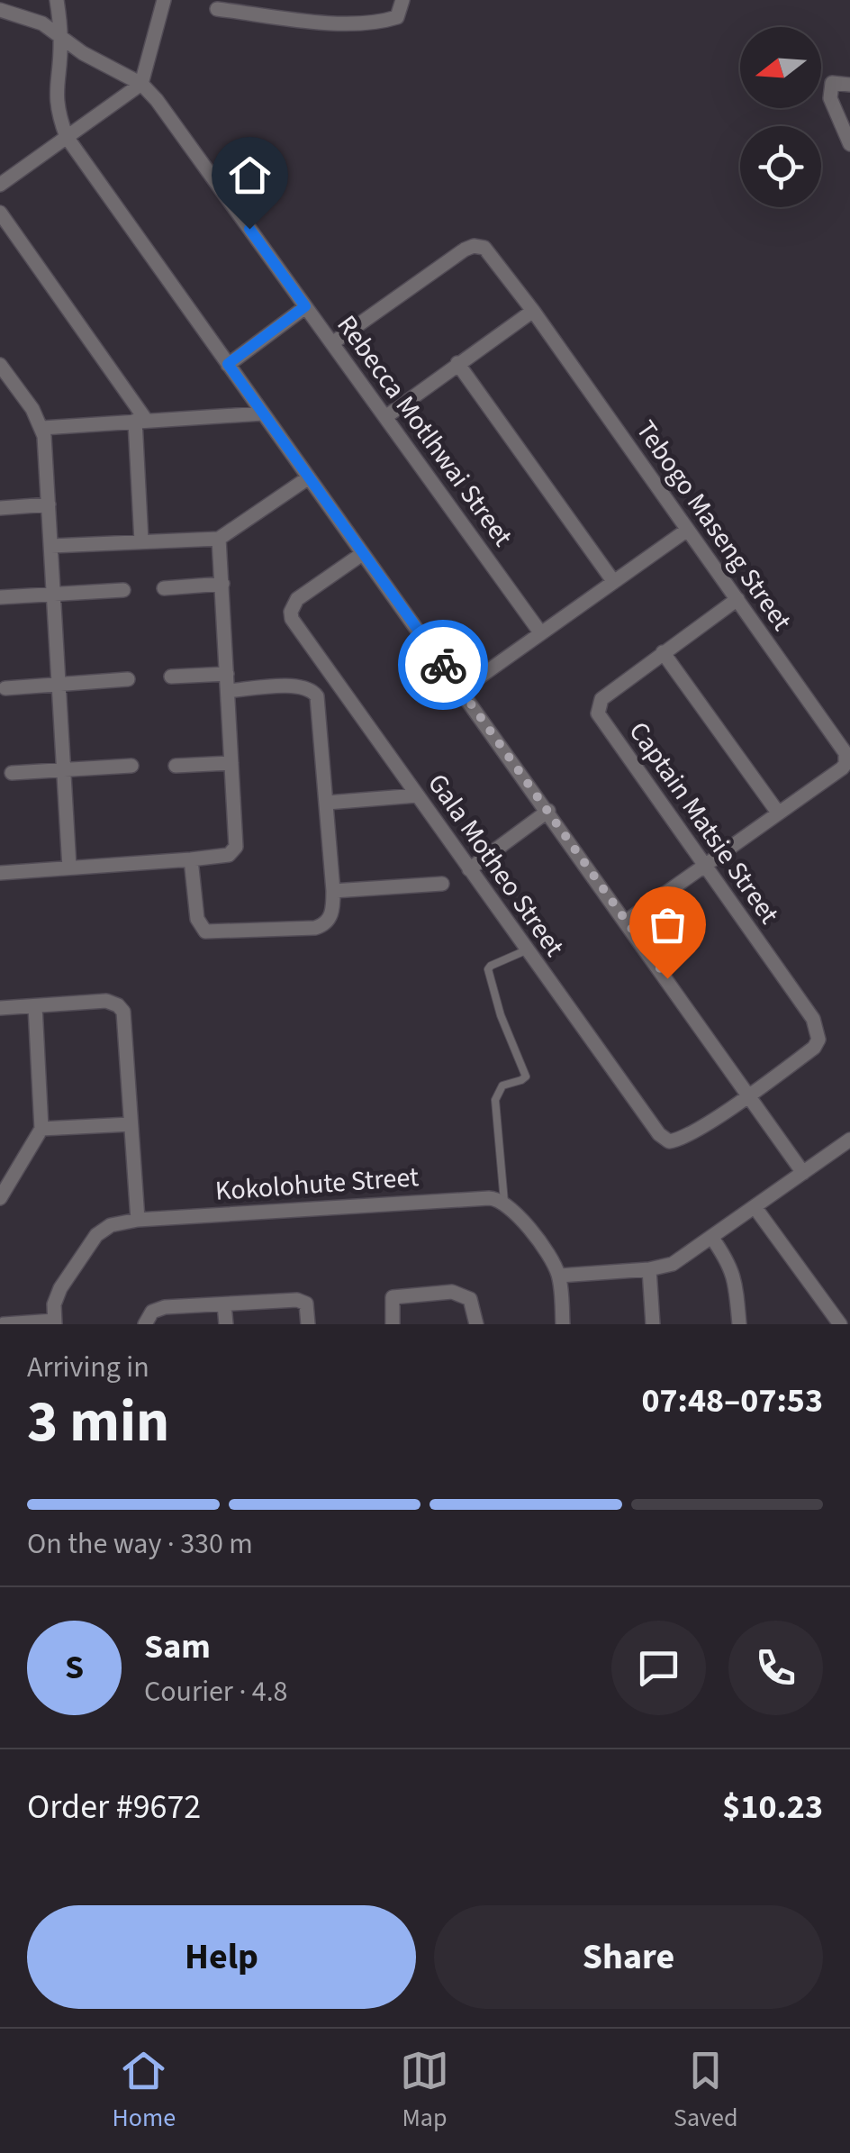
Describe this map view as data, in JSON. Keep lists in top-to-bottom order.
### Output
{
  "streets": {
    "street": [
      "Rebecca Motlhwai Street",
      "Tebogo Maseng Street",
      "Captain Matsie Street",
      "Gala Motheo Street",
      "Kokolohute Street"
    ]
  },
  "crossings": [
    ["Rebecca Motlhwai Street", "Tebogo Maseng Street"],
    ["Tebogo Maseng Street", "Captain Matsie Street"],
    ["Captain Matsie Street", "Gala Motheo Street"]
  ],
  "north": "left",
  "page": {
    "heading": ["3 min", "Arriving in", "07:48–07:53"],
    "panel": [
      "Sam",
      "Courier · 4.8",
      "Order #9672",
      "$10.23"
    ],
    "bar": "On the way · 330 m",
    "round": "S",
    "buttons": ["Help", "Share"],
    "tabs": ["Home", "Map", "Saved"]
  }
}
